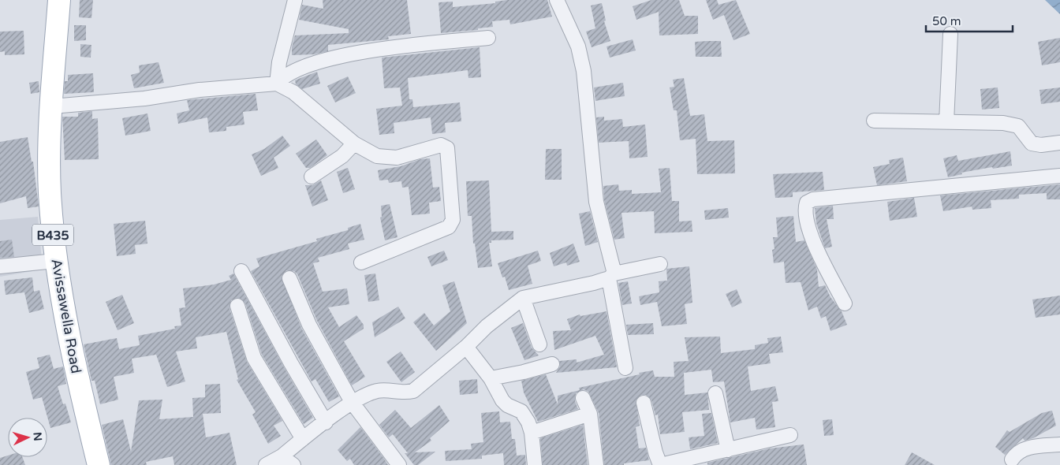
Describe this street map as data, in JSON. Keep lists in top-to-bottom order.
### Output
{
  "streets": {
    "main road": ["B435", "Avissawella Road"]
  },
  "scale_bar": "50 m",
  "north": "right"
}
